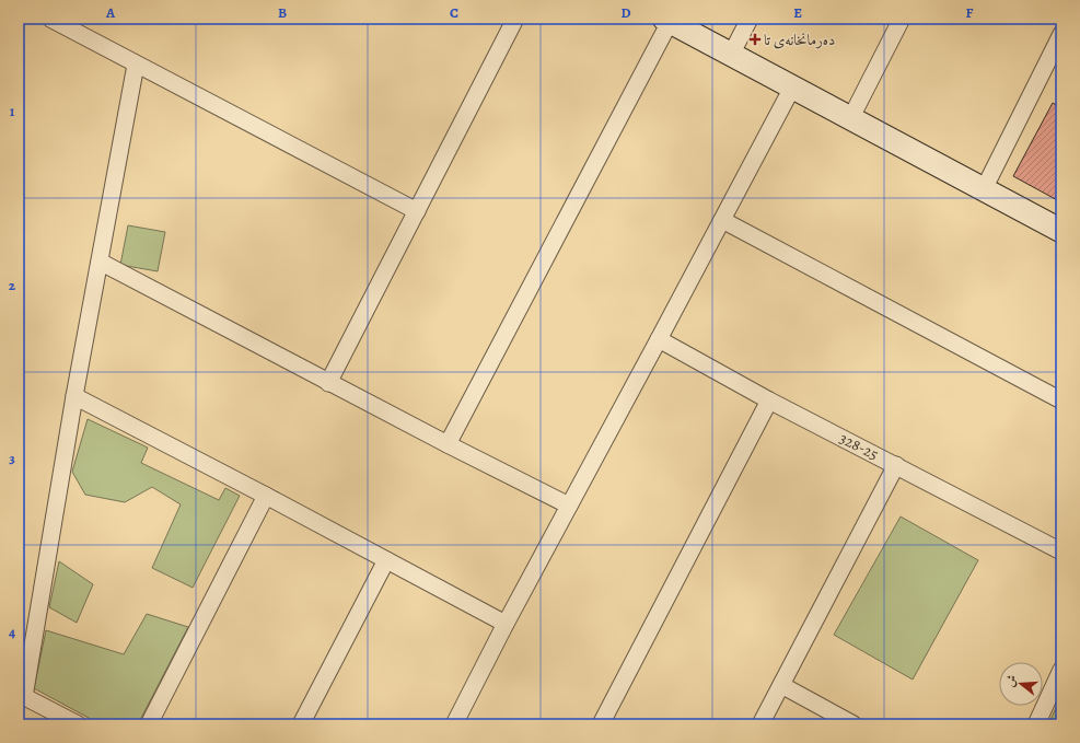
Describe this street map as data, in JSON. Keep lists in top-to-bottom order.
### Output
{
  "streets": {
    "street": ["328-25"]
  },
  "places": {
    "health": ["دەرمانخانەی تا"]
  },
  "north": "left",
  "grid": {
    "columns": [
      "A",
      "B",
      "C",
      "D",
      "E",
      "F"
    ],
    "rows": [
      "1",
      "2",
      "3",
      "4"
    ]
  }
}
